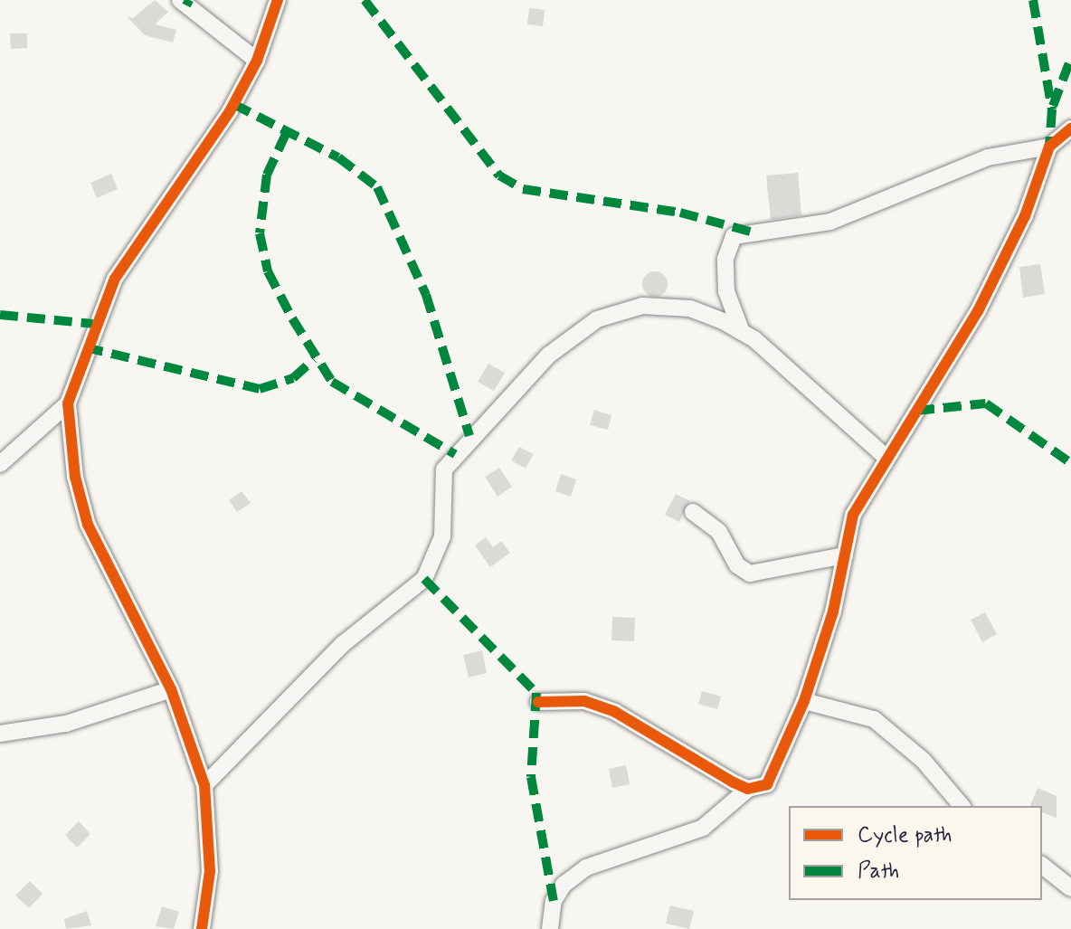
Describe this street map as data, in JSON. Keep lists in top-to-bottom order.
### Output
{
  "legend": ["Cycle path", "Path"]
}
